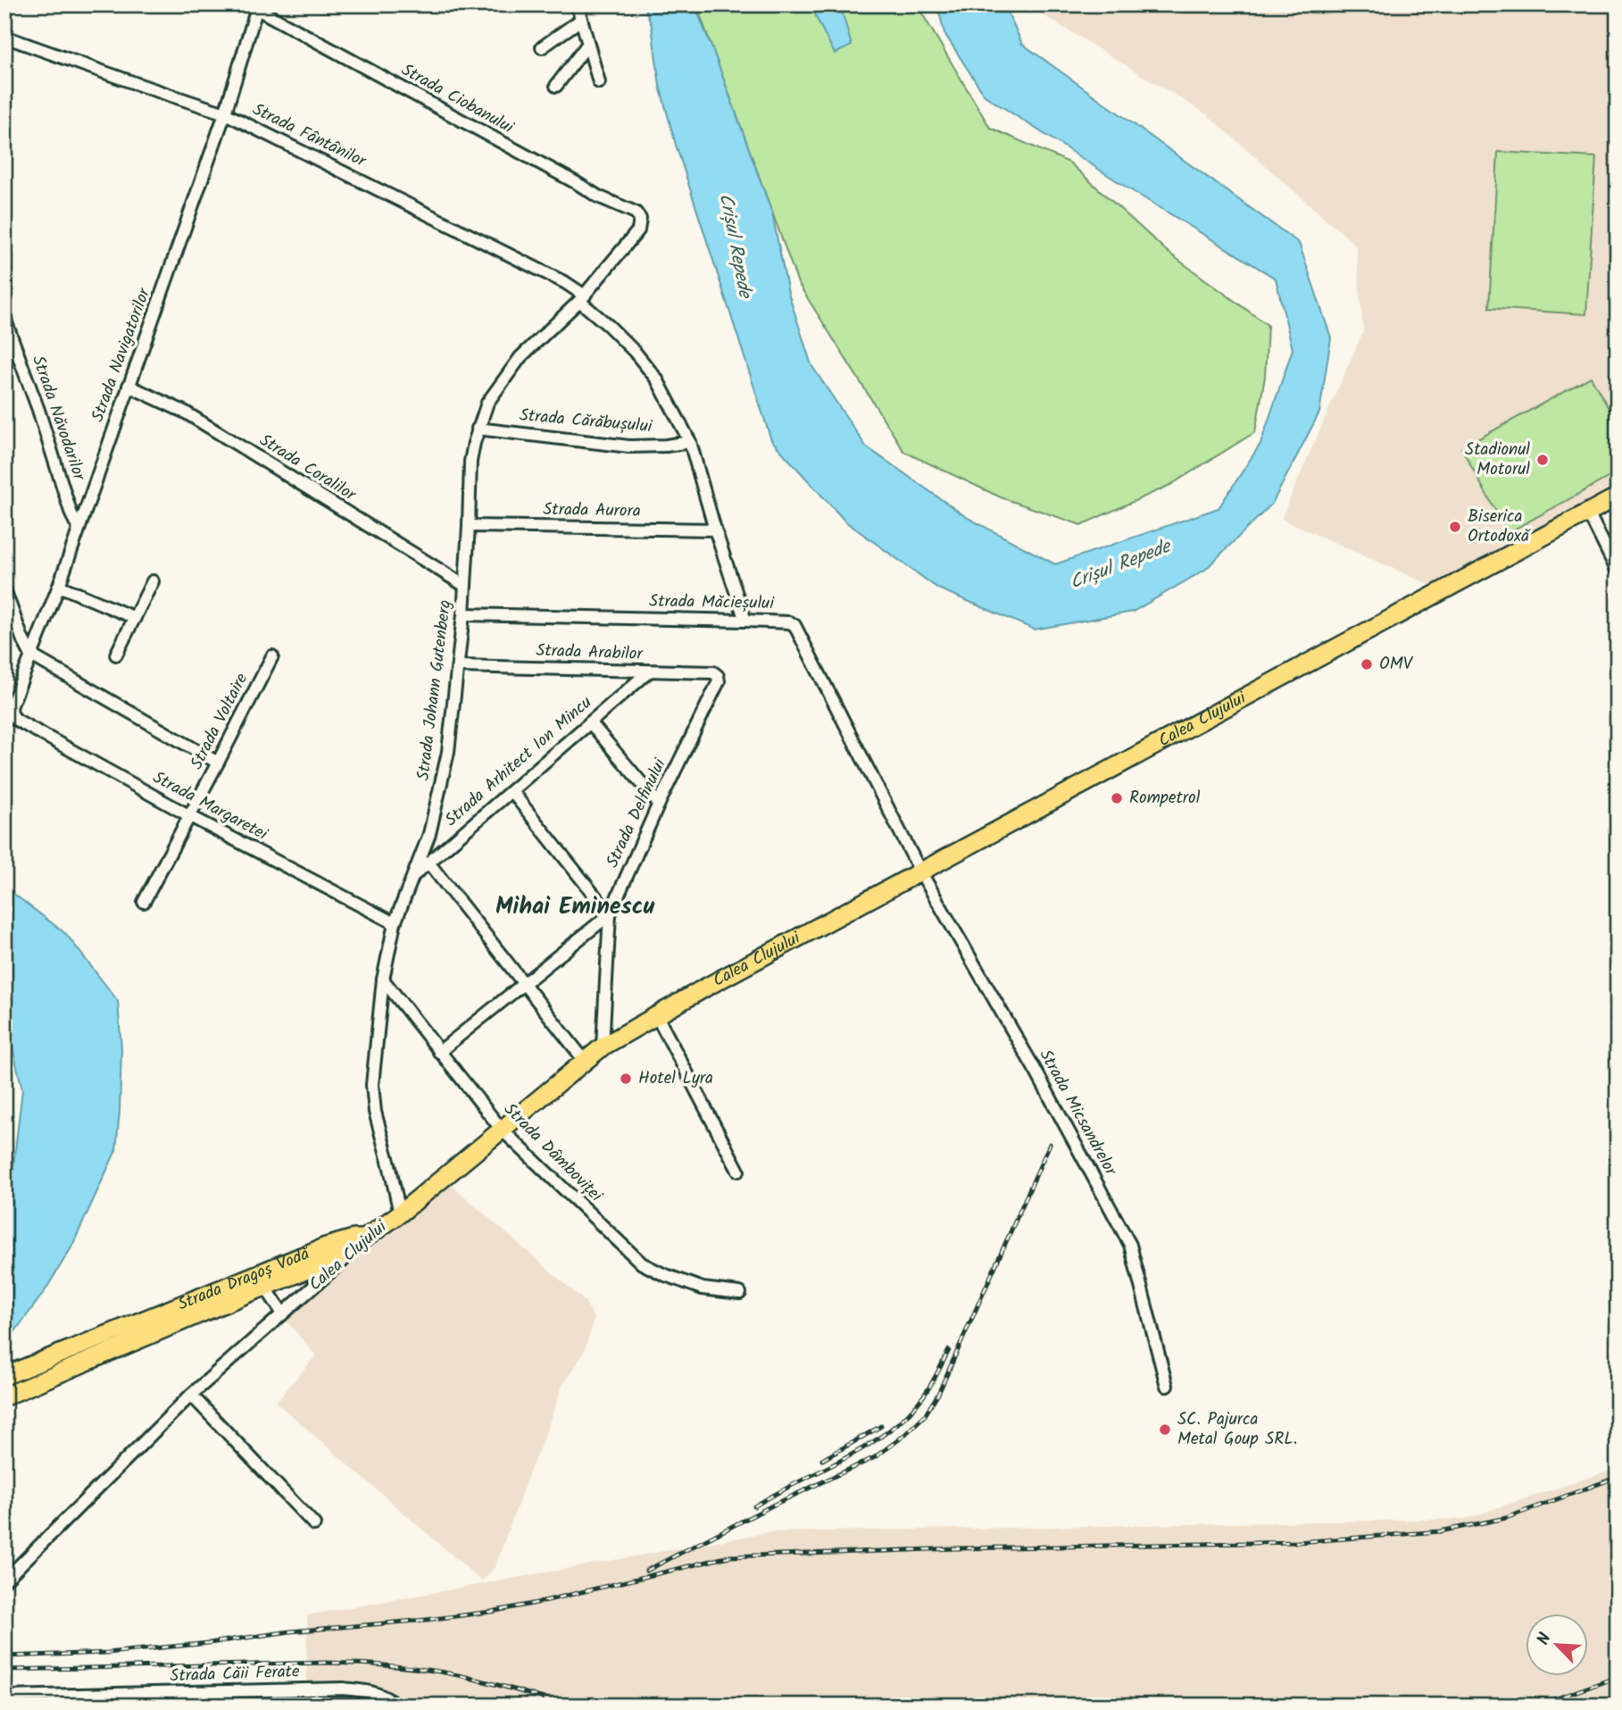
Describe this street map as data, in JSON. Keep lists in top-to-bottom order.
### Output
{
  "streets": {
    "main road": ["Calea Clujului", "Strada Dragoș Vodă"],
    "street": [
      "Strada Ciobanului",
      "Strada Fântânilor",
      "Strada Navigatorilor",
      "Strada Năvodarilor",
      "Strada Cărăbușului",
      "Strada Coralilor",
      "Strada Aurora",
      "Strada Măcieșului",
      "Strada Arabilor",
      "Strada Johann Gutenberg",
      "Strada Voltaire",
      "Strada Arhitect Ion Mincu",
      "Strada Margaretei",
      "Strada Delfinului",
      "Strada Micsandrelor",
      "Strada Dâmboviței",
      "Strada Căii Ferate"
    ]
  },
  "crossings": [
    ["Strada Ciobanului", "Strada Navigatorilor"],
    ["Strada Ciobanului", "Strada Johann Gutenberg"],
    ["Strada Fântânilor", "Strada Navigatorilor"],
    ["Strada Fântânilor", "Strada Cărăbușului"],
    ["Strada Fântânilor", "Strada Aurora"],
    ["Strada Fântânilor", "Strada Măcieșului"],
    ["Strada Fântânilor", "Strada Johann Gutenberg"],
    ["Strada Navigatorilor", "Strada Năvodarilor"],
    ["Strada Navigatorilor", "Strada Coralilor"],
    ["Strada Navigatorilor", "Strada Margaretei"],
    ["Strada Cărăbușului", "Strada Johann Gutenberg"],
    ["Strada Coralilor", "Strada Johann Gutenberg"],
    ["Strada Aurora", "Strada Johann Gutenberg"],
    ["Strada Măcieșului", "Strada Johann Gutenberg"],
    ["Strada Măcieșului", "Calea Clujului"],
    ["Strada Măcieșului", "Strada Micsandrelor"],
    ["Strada Arabilor", "Strada Johann Gutenberg"],
    ["Strada Arabilor", "Strada Arhitect Ion Mincu"],
    ["Strada Arabilor", "Strada Delfinului"],
    ["Strada Johann Gutenberg", "Calea Clujului"],
    ["Strada Johann Gutenberg", "Strada Arhitect Ion Mincu"],
    ["Strada Johann Gutenberg", "Strada Margaretei"],
    ["Strada Johann Gutenberg", "Strada Dâmboviței"],
    ["Calea Clujului", "Strada Delfinului"],
    ["Calea Clujului", "Strada Micsandrelor"],
    ["Calea Clujului", "Strada Dâmboviței"],
    ["Calea Clujului", "Strada Dragoș Vodă"],
    ["Strada Voltaire", "Strada Margaretei"]
  ],
  "districts": ["Mihai Eminescu"],
  "water": ["Crișul Repede"],
  "places": [
    "Stadionul Motorul",
    "Biserica Ortodoxă",
    "OMV",
    "Rompetrol",
    "Hotel Lyra",
    "SC. Pajurca Metal Goup SRL."
  ],
  "north": "top left"
}
